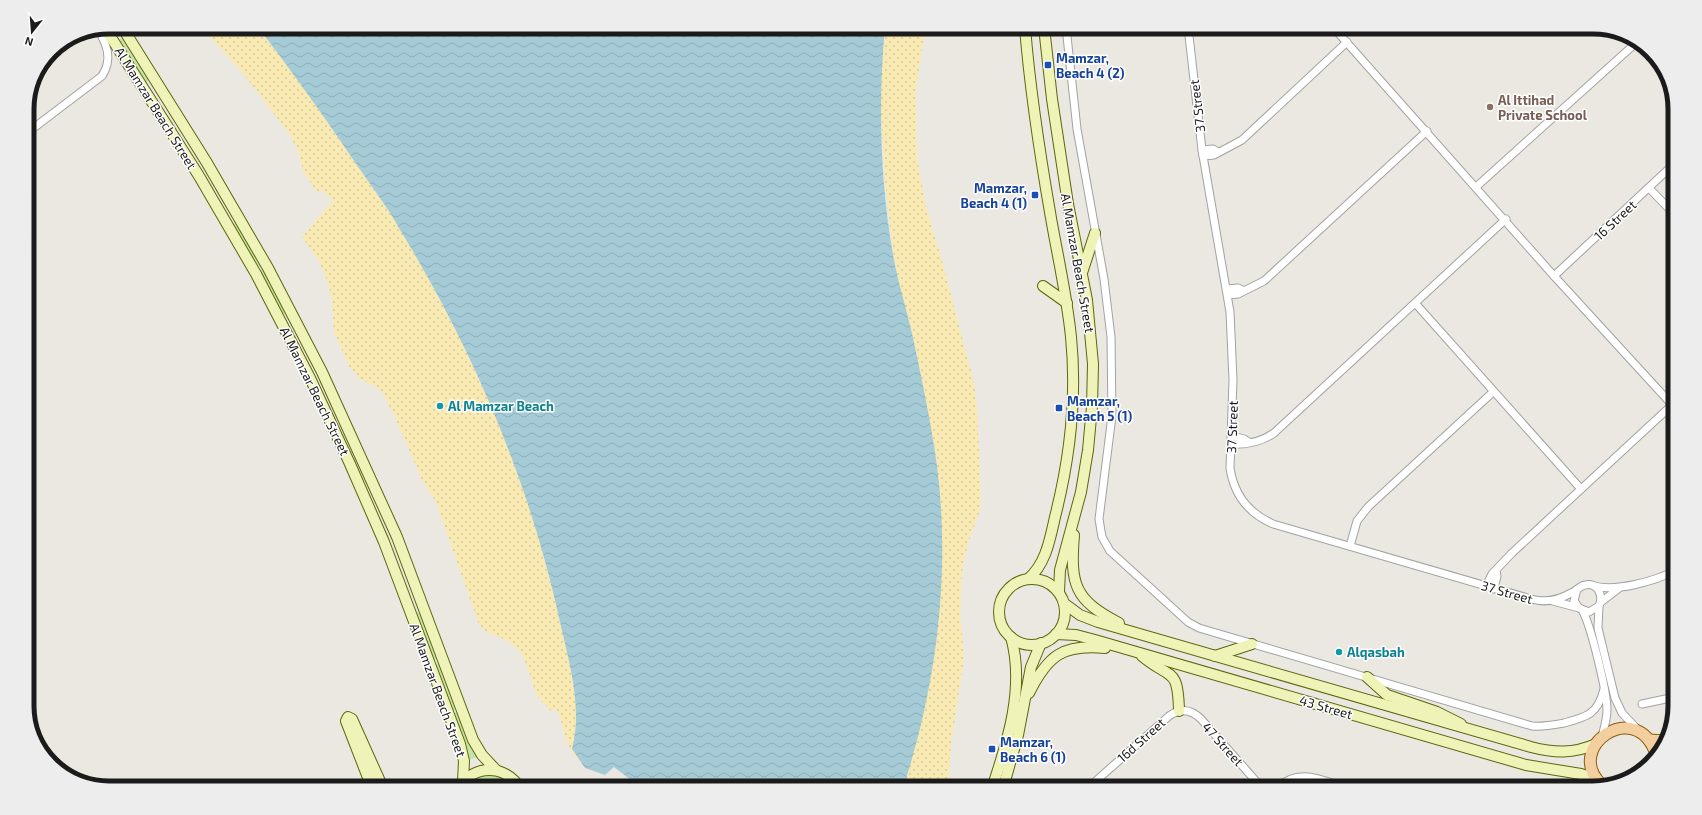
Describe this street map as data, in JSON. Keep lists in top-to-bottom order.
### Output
{
  "streets": {
    "main road": ["Al Mamzar Beach Street", "43 Street"],
    "street": [
      "37 Street",
      "16 Street",
      "16d Street",
      "47 Street"
    ]
  },
  "crossings": [
    ["Al Mamzar Beach Street", "43 Street"],
    ["16d Street", "47 Street"]
  ],
  "places": {
    "transit": [
      "Mamzar, Beach 4 (2)",
      "Mamzar, Beach 4 (1)",
      "Mamzar, Beach 5 (1)",
      "Mamzar, Beach 6 (1)"
    ],
    "other": ["Al Ittihad Private School", "Al Mamzar Beach", "Alqasbah"]
  },
  "north": "bottom"
}
